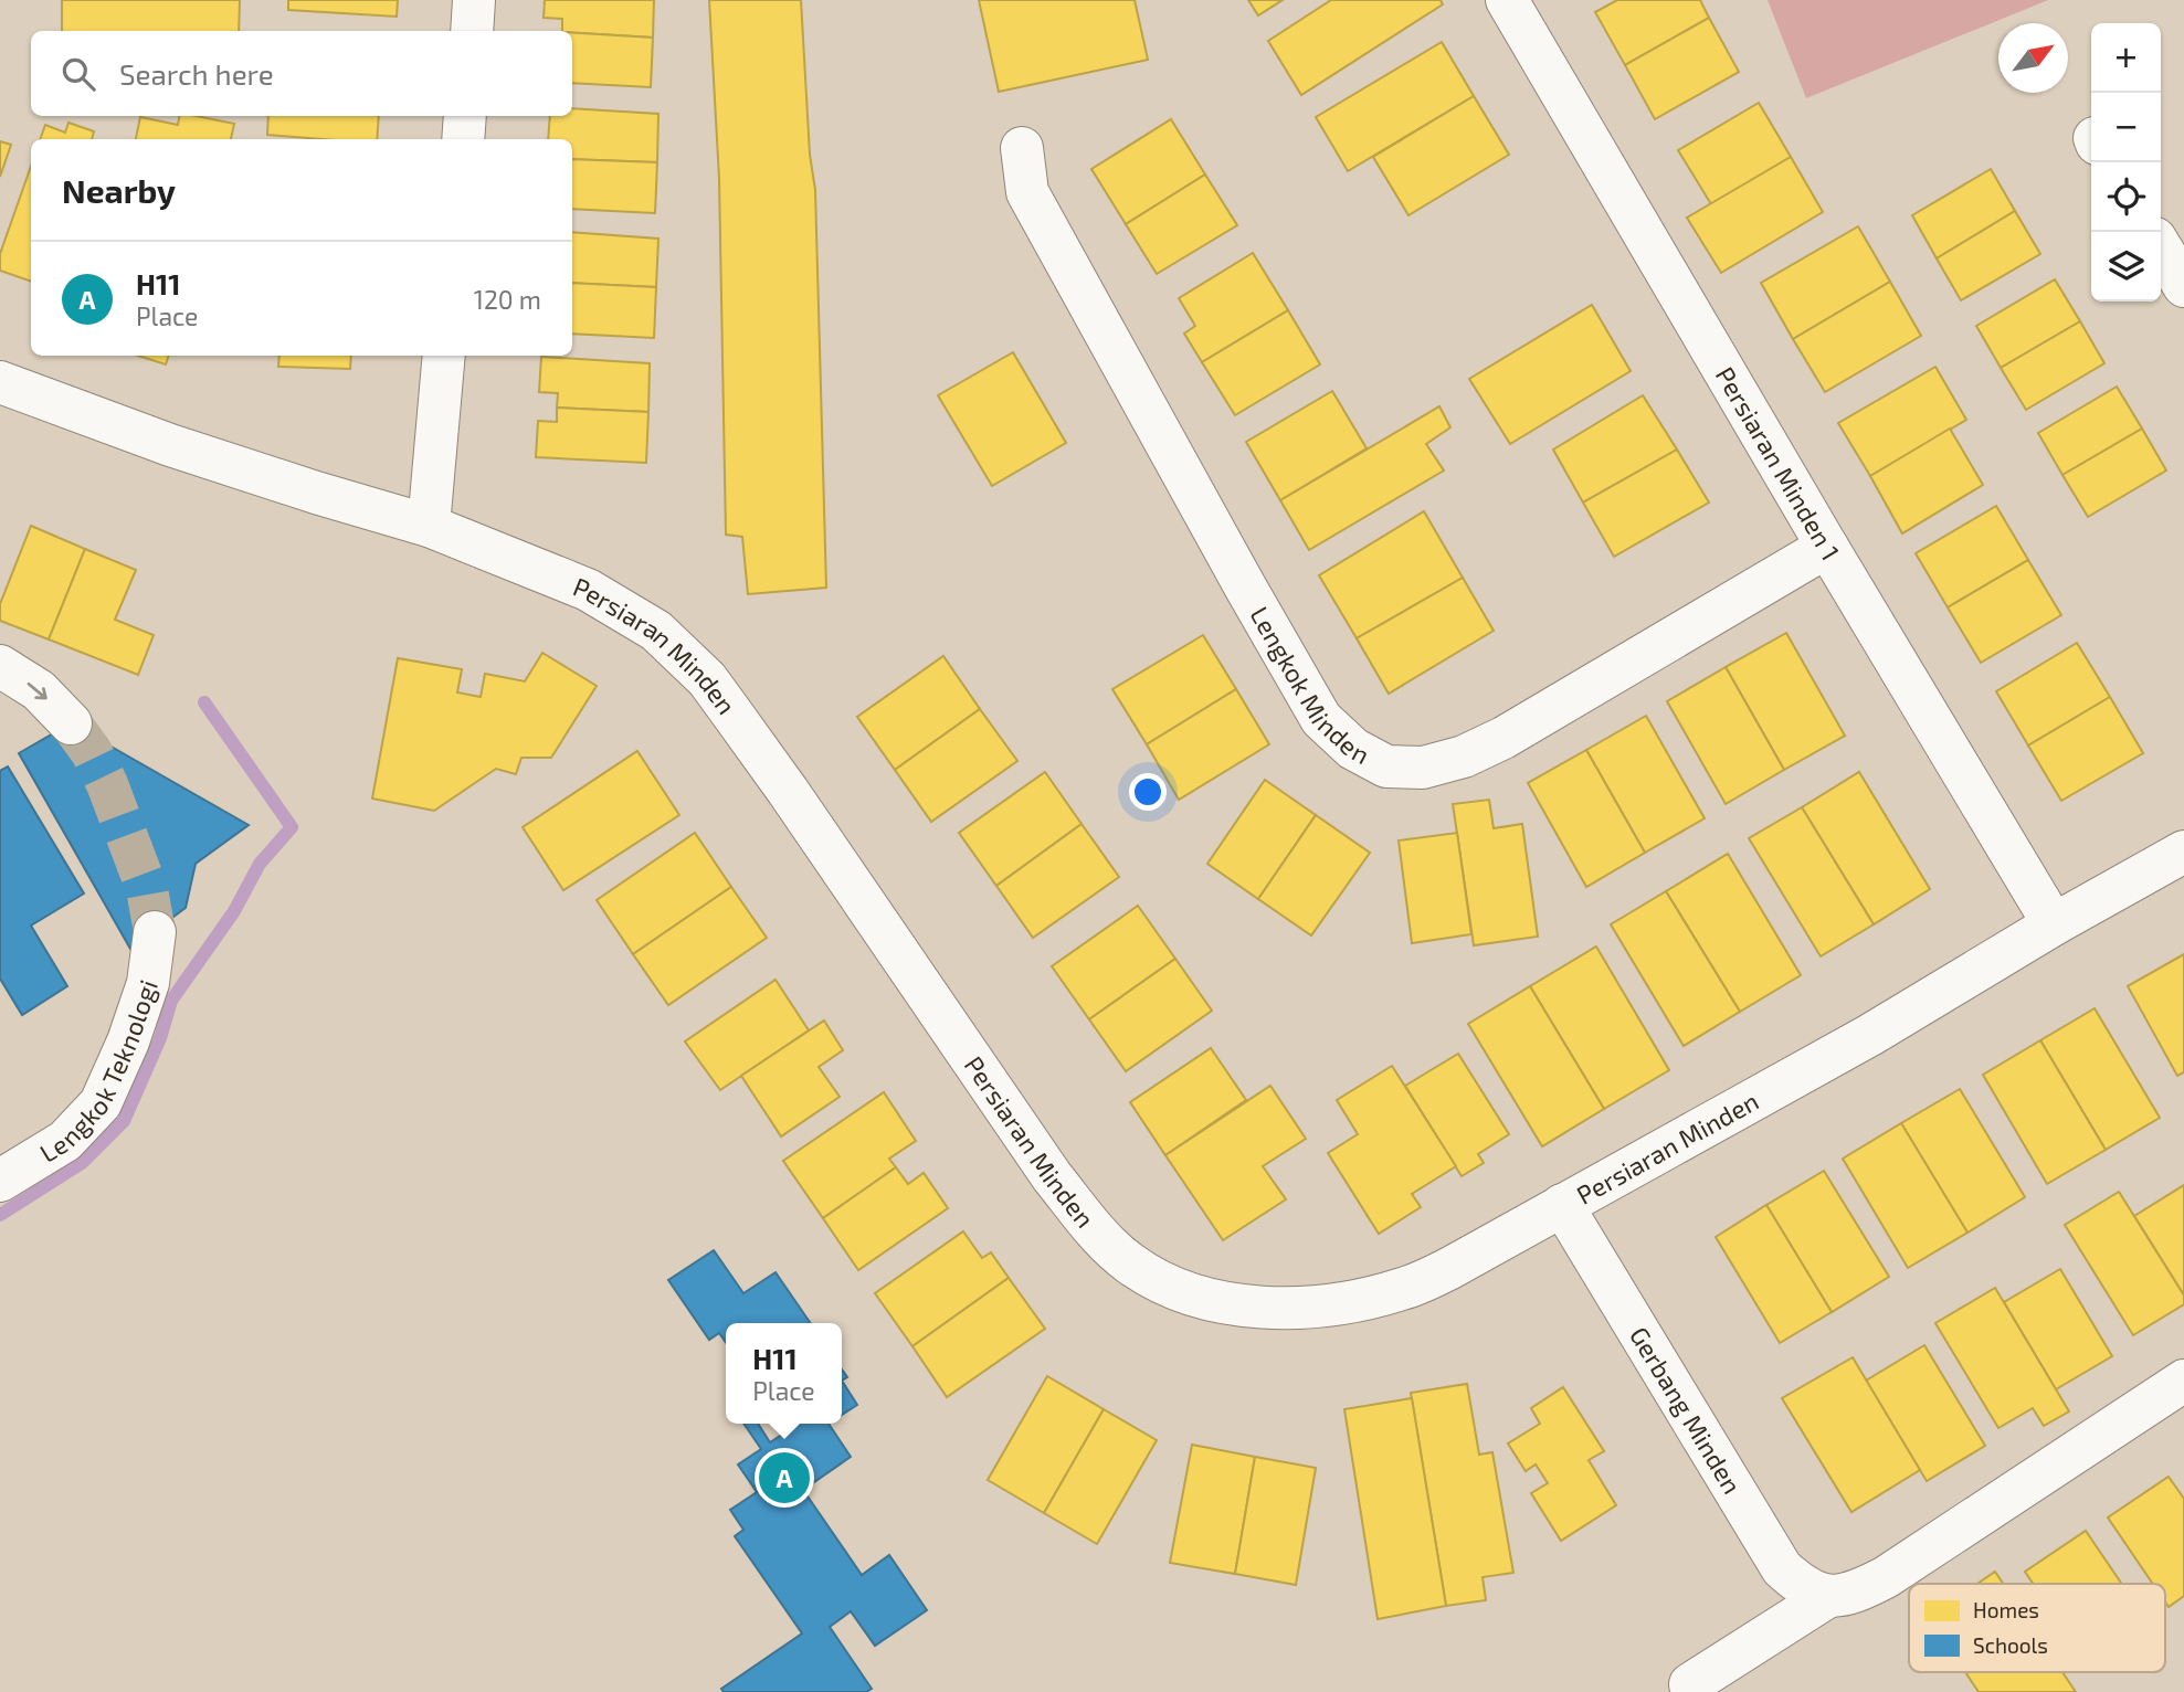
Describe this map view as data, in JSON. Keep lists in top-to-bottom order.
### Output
{
  "streets": {
    "street": [
      "Persiaran Minden 1",
      "Persiaran Minden",
      "Lengkok Minden",
      "Lengkok Teknologi",
      "Gerbang Minden"
    ]
  },
  "crossings": [
    ["Persiaran Minden 1", "Persiaran Minden"],
    ["Persiaran Minden 1", "Lengkok Minden"],
    ["Persiaran Minden", "Gerbang Minden"]
  ],
  "legend": ["Homes", "Schools"],
  "north": "top right",
  "page": {
    "map_buttons": ["+", "−"],
    "search": "Search here",
    "heading": "Nearby",
    "list": [
      {
        "mark": "A",
        "name": "H11",
        "note": "Place",
        "value": "120 m"
      }
    ],
    "popup": ["H11", "Place"],
    "pins": "A"
  }
}
